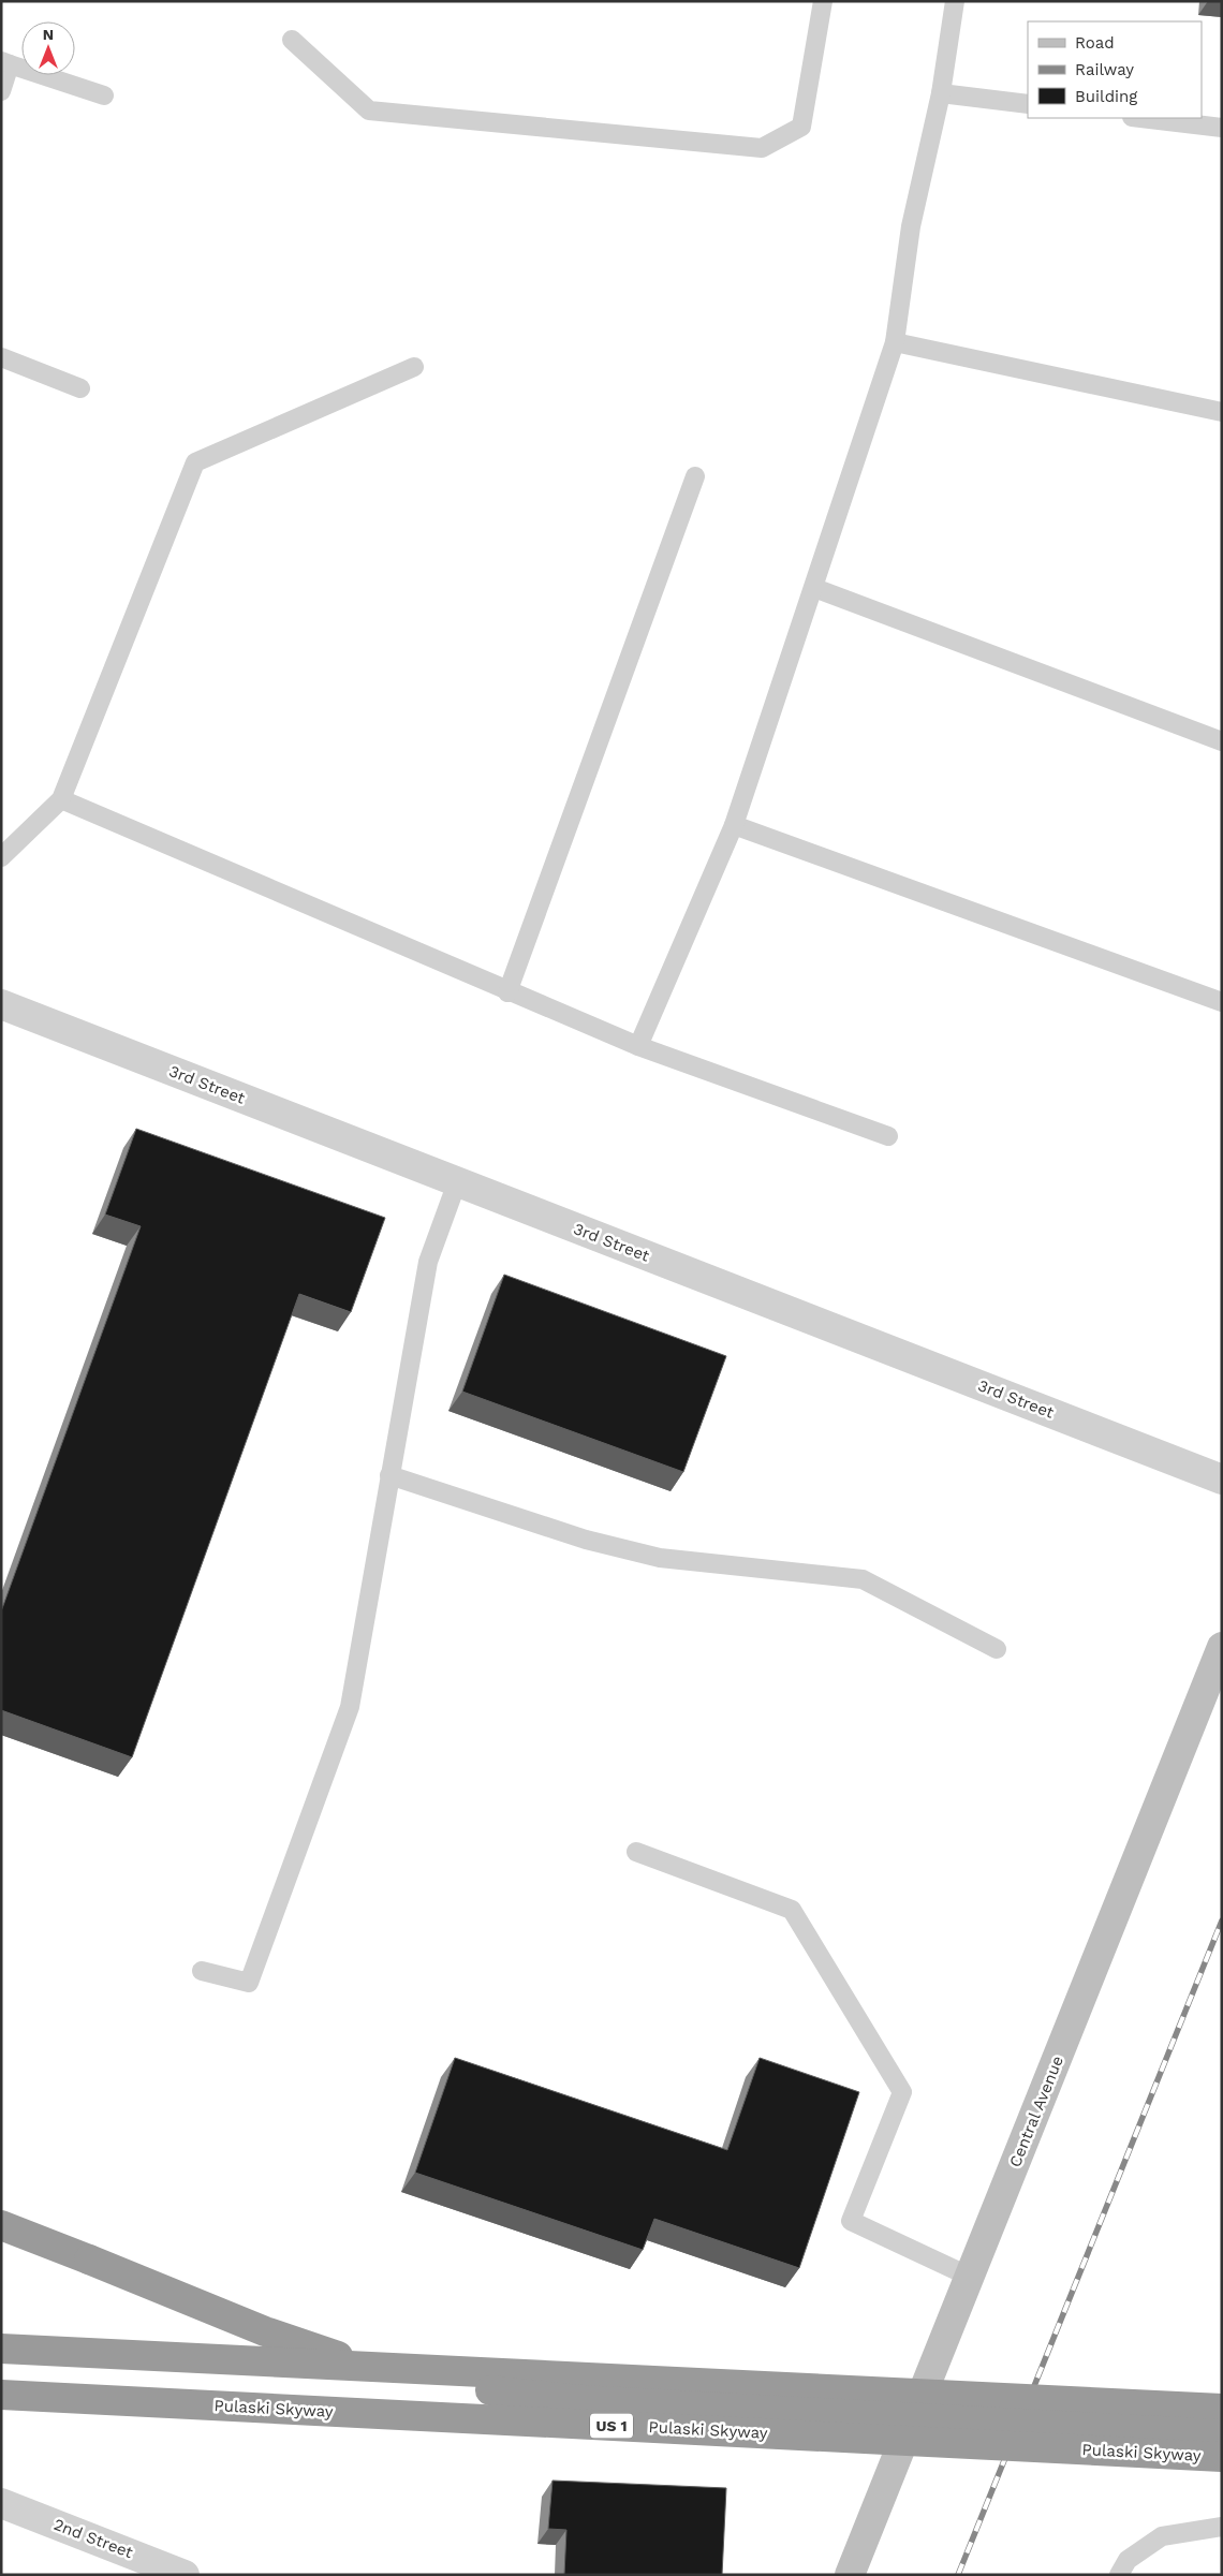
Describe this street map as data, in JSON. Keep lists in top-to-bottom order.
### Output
{
  "streets": {
    "highway": ["Pulaski Skyway", "US 1"],
    "main road": ["Central Avenue"],
    "street": ["3rd Street", "2nd Street"]
  },
  "legend": ["Road", "Railway", "Building"],
  "north": "top"
}
